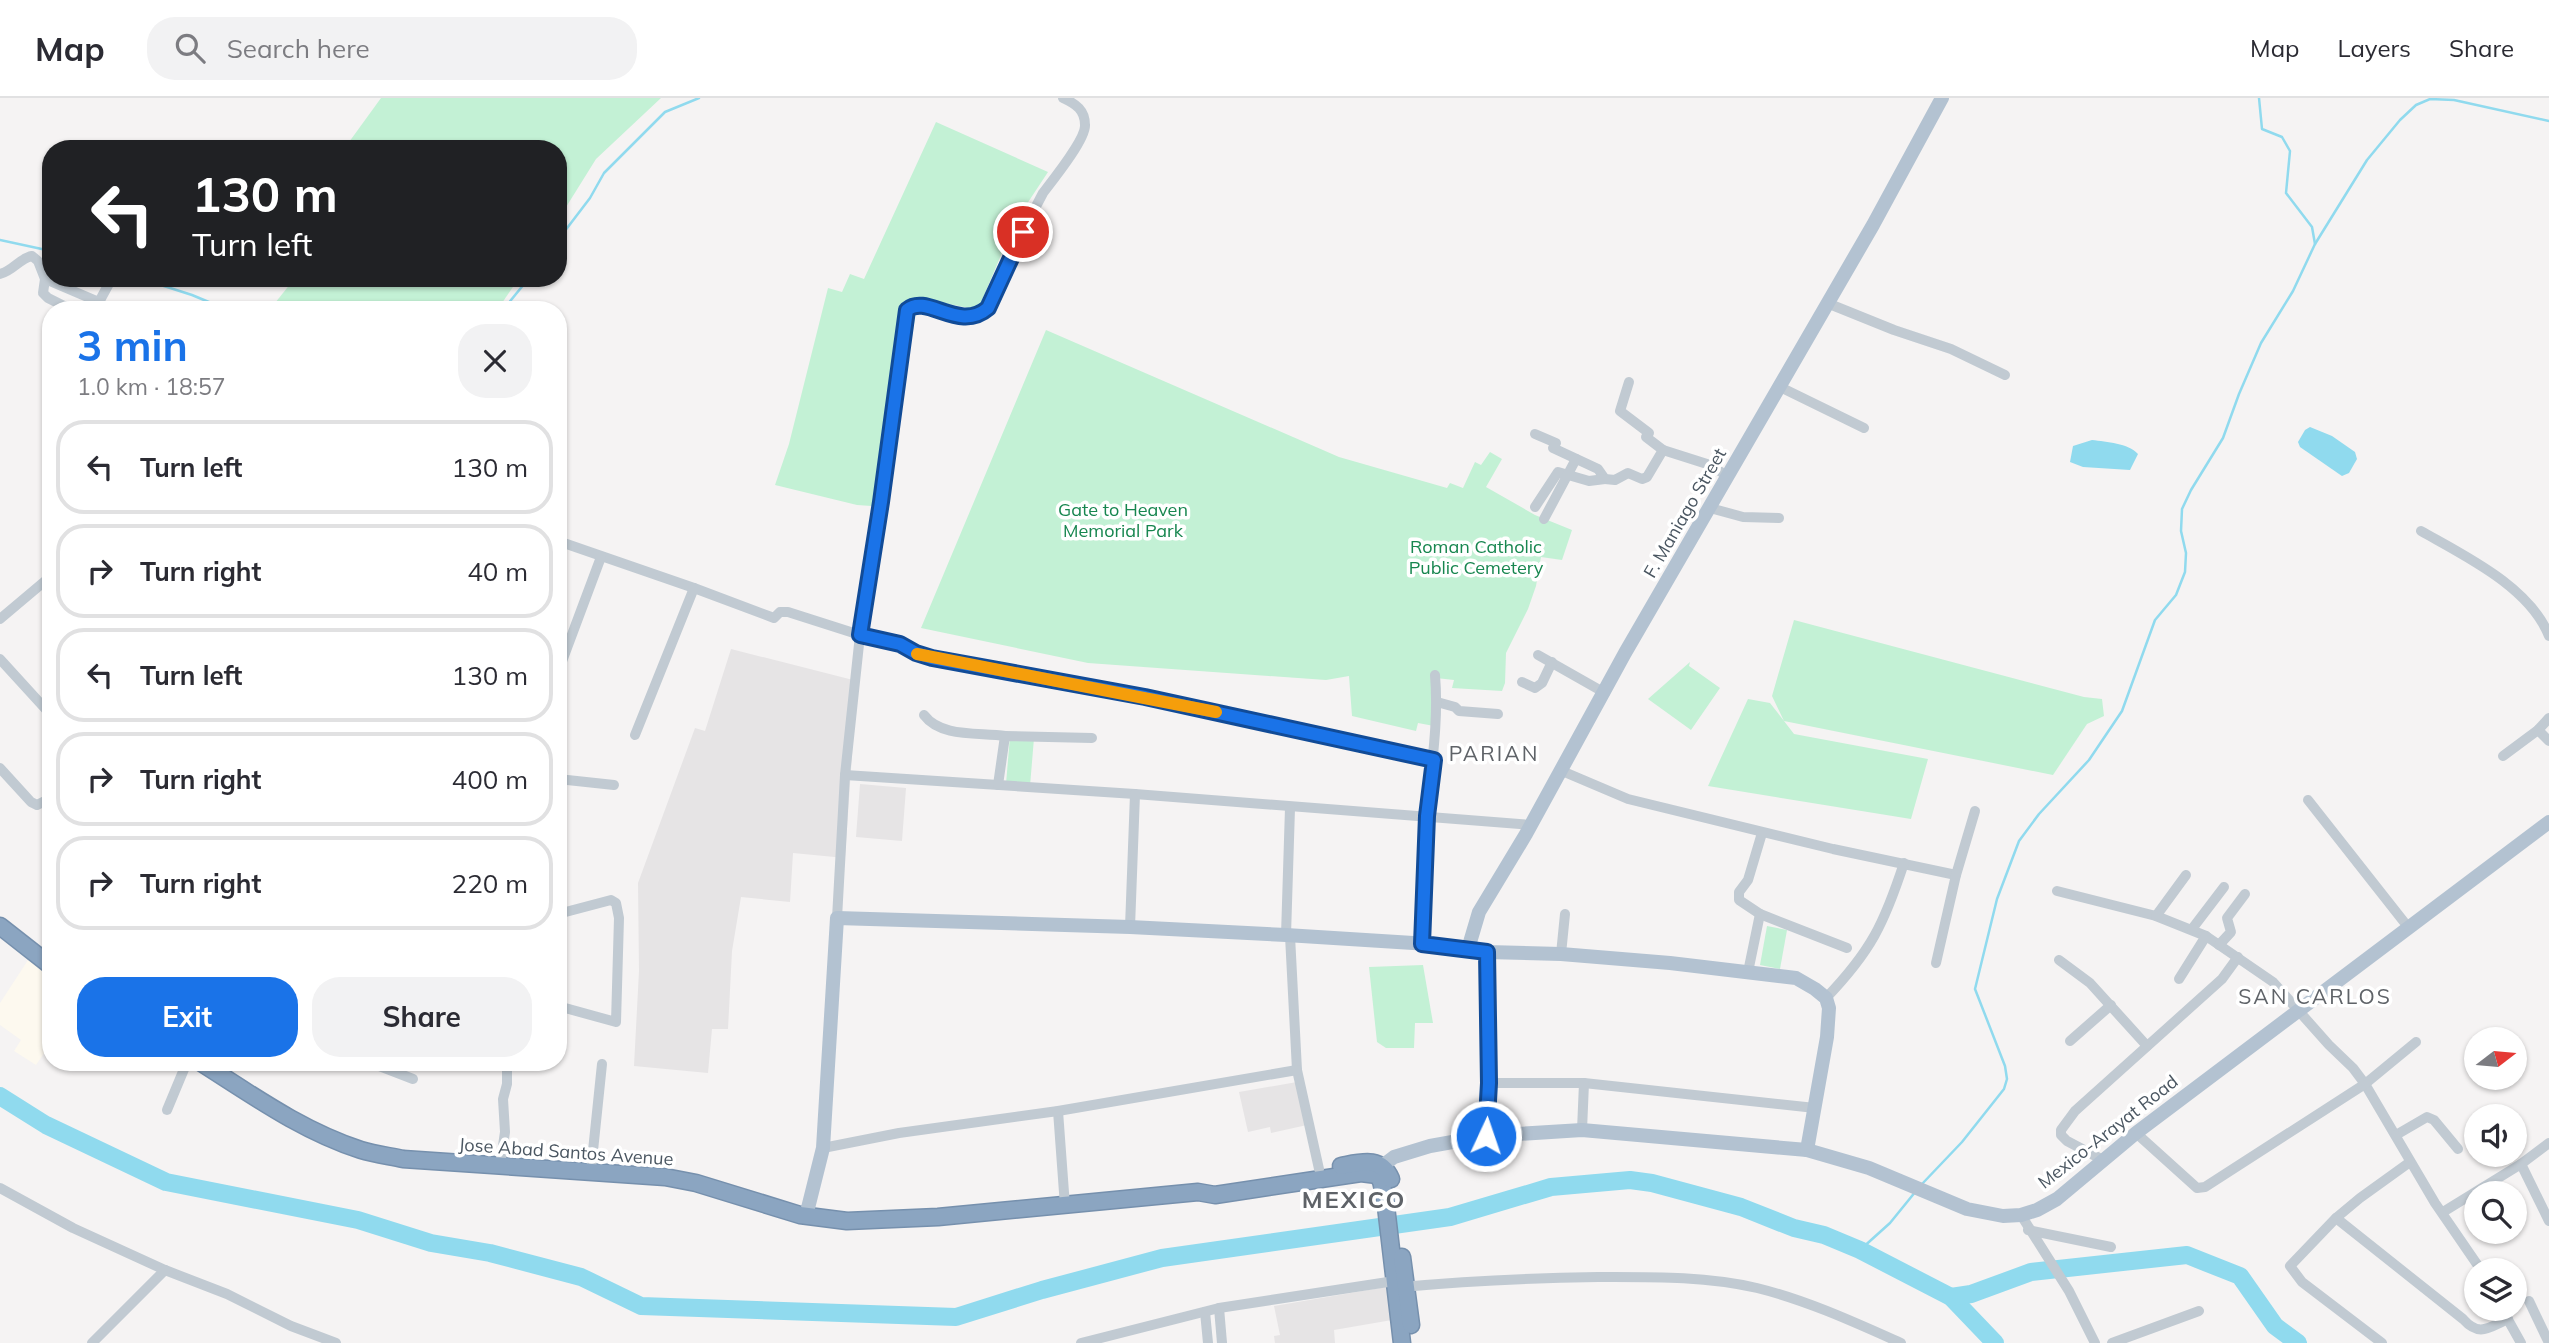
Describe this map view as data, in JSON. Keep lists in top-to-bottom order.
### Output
{
  "streets": {
    "highway": ["Jose Abad Santos Avenue"],
    "main road": ["F. Maniago Street", "Mexico-Arayat Road"]
  },
  "crossings": [
    ["Mexico-Arayat Road", "Jose Abad Santos Avenue"]
  ],
  "districts": ["PARIAN", "SAN CARLOS", "MEXICO"],
  "parks": ["Gate to Heaven Memorial Park", "Roman Catholic Public Cemetery"],
  "north": "right",
  "page": {
    "header": "Map",
    "search": "Search here",
    "nav": ["Map", "Layers", "Share"],
    "turn": ["130 m", "Turn left"],
    "heading": ["3 min", "1.0 km · 18:57"],
    "list": [
      {
        "name": "Turn left",
        "value": "130 m"
      },
      {
        "name": "Turn right",
        "value": "40 m"
      },
      {
        "name": "Turn left",
        "value": "130 m"
      },
      {
        "name": "Turn right",
        "value": "400 m"
      },
      {
        "name": "Turn right",
        "value": "220 m"
      }
    ],
    "buttons": ["Exit", "Share"]
  }
}
